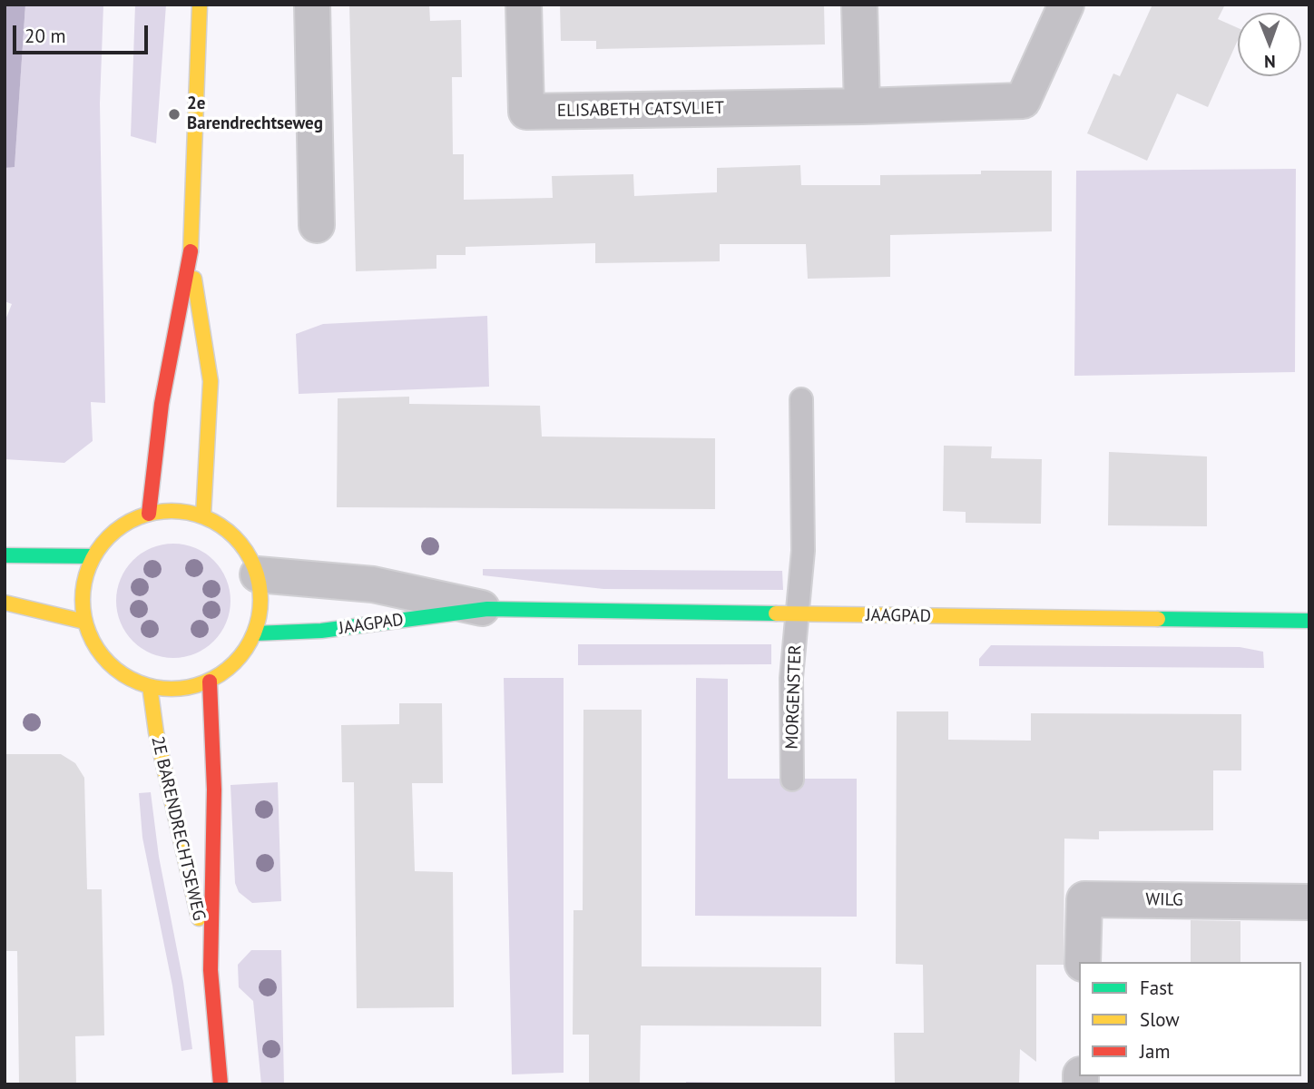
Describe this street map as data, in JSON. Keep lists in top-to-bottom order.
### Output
{
  "streets": {
    "main road": ["JAAGPAD", "2E BARENDRECHTSEWEG"],
    "street": ["ELISABETH CATSVLIET", "WILG"],
    "lane": ["MORGENSTER"]
  },
  "crossings": [
    ["JAAGPAD", "MORGENSTER"],
    ["JAAGPAD", "2E BARENDRECHTSEWEG"]
  ],
  "places": ["2e Barendrechtseweg"],
  "legend": ["Fast", "Slow", "Jam"],
  "scale_bar": "20 m",
  "north": "bottom"
}
